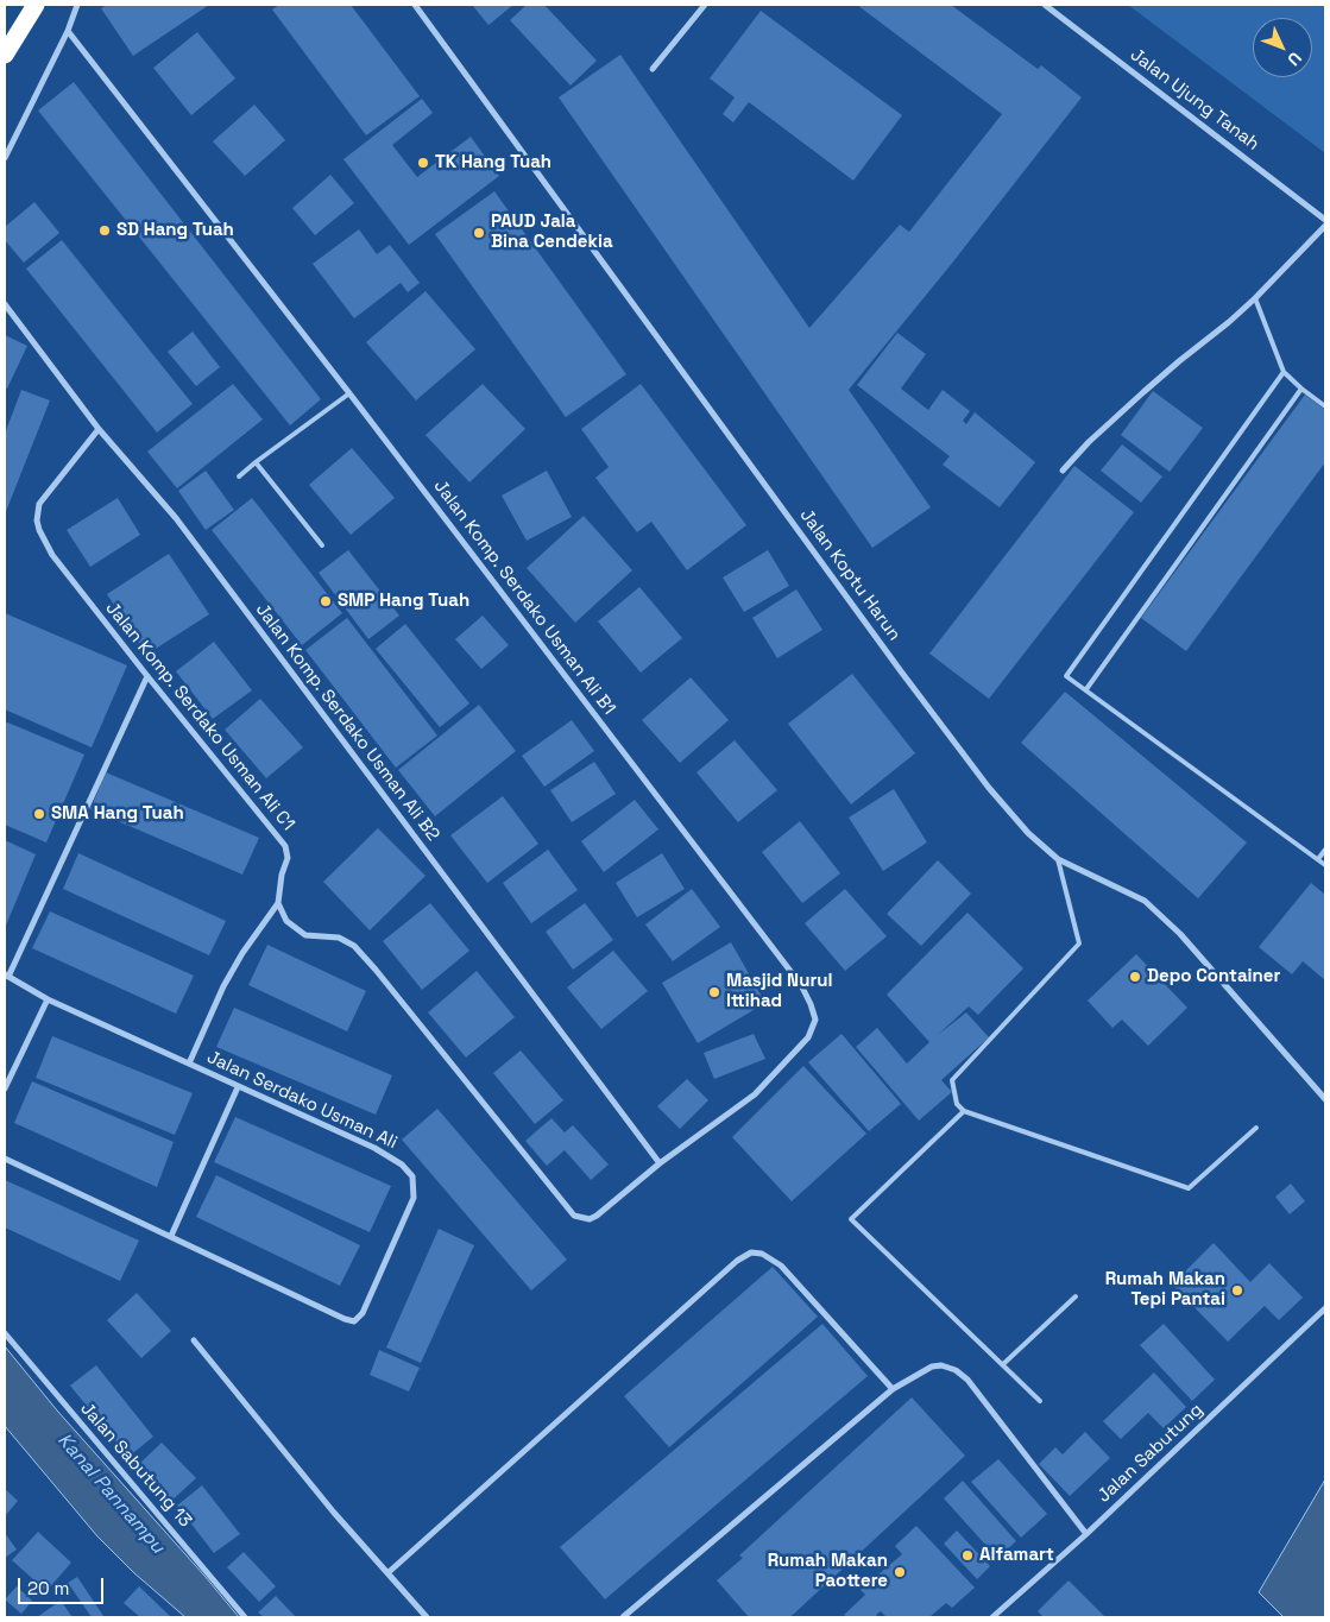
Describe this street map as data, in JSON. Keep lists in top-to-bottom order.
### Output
{
  "streets": {
    "street": [
      "Jalan Ujung Tanah",
      "Jalan Koptu Harun",
      "Jalan Komp. Serdako Usman Ali B1",
      "Jalan Komp. Serdako Usman Ali C1",
      "Jalan Komp. Serdako Usman Ali B2",
      "Jalan Serdako Usman Ali",
      "Jalan Sabutung",
      "Jalan Sabutung 13"
    ]
  },
  "crossings": [
    ["Jalan Komp. Serdako Usman Ali B1", "Jalan Komp. Serdako Usman Ali B2"],
    ["Jalan Komp. Serdako Usman Ali C1", "Jalan Komp. Serdako Usman Ali B2"]
  ],
  "water": ["Kanal Pannampu"],
  "places": [
    "TK Hang Tuah",
    "SD Hang Tuah",
    "PAUD Jala Bina Cendekia",
    "SMP Hang Tuah",
    "SMA Hang Tuah",
    "Depo Container",
    "Masjid Nurul Ittihad",
    "Rumah Makan Tepi Pantai",
    "Alfamart",
    "Rumah Makan Paottere"
  ],
  "scale_bar": "20 m",
  "north": "bottom right"
}
